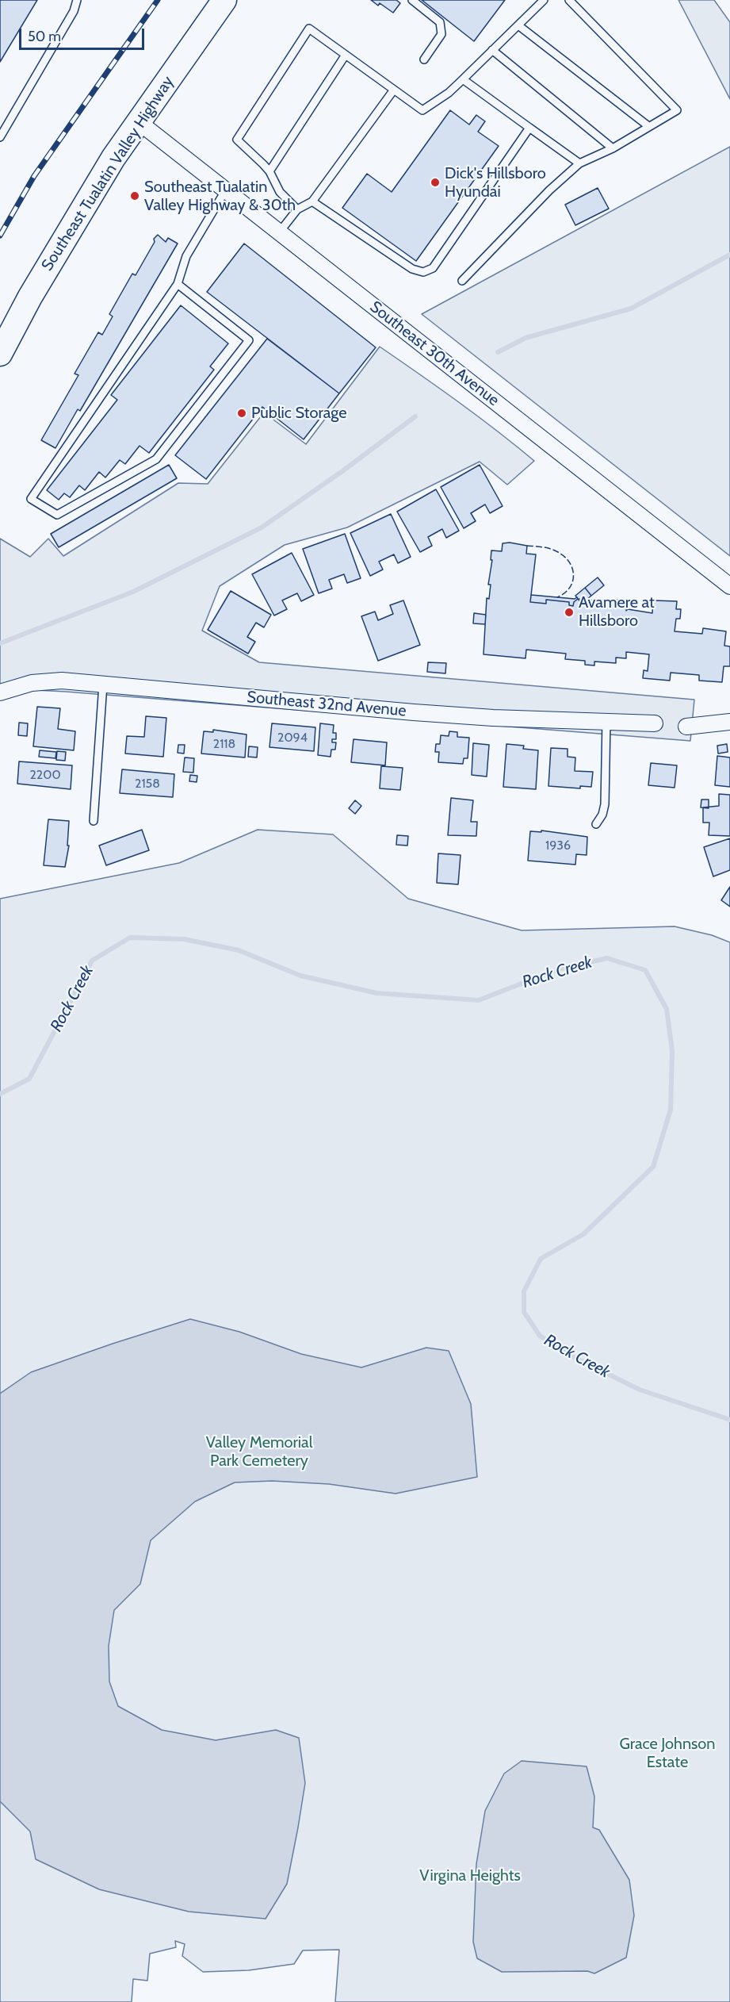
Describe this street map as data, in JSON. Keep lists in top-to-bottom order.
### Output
{
  "streets": {
    "main road": ["Southeast Tualatin Valley Highway"],
    "street": ["Southeast 30th Avenue", "Southeast 32nd Avenue"]
  },
  "crossings": [
    ["Southeast Tualatin Valley Highway", "Southeast 30th Avenue"]
  ],
  "water": ["Rock Creek"],
  "parks": ["Valley Memorial Park Cemetery", "Grace Johnson Estate", "Virgina Heights"],
  "places": [
    "Dick's Hillsboro Hyundai",
    "Southeast Tualatin Valley Highway & 30th",
    "Public Storage",
    "Avamere at Hillsboro"
  ],
  "house_numbers": [
    "2094",
    "2118",
    "2200",
    "2158",
    "1936"
  ],
  "scale_bar": "50 m"
}
